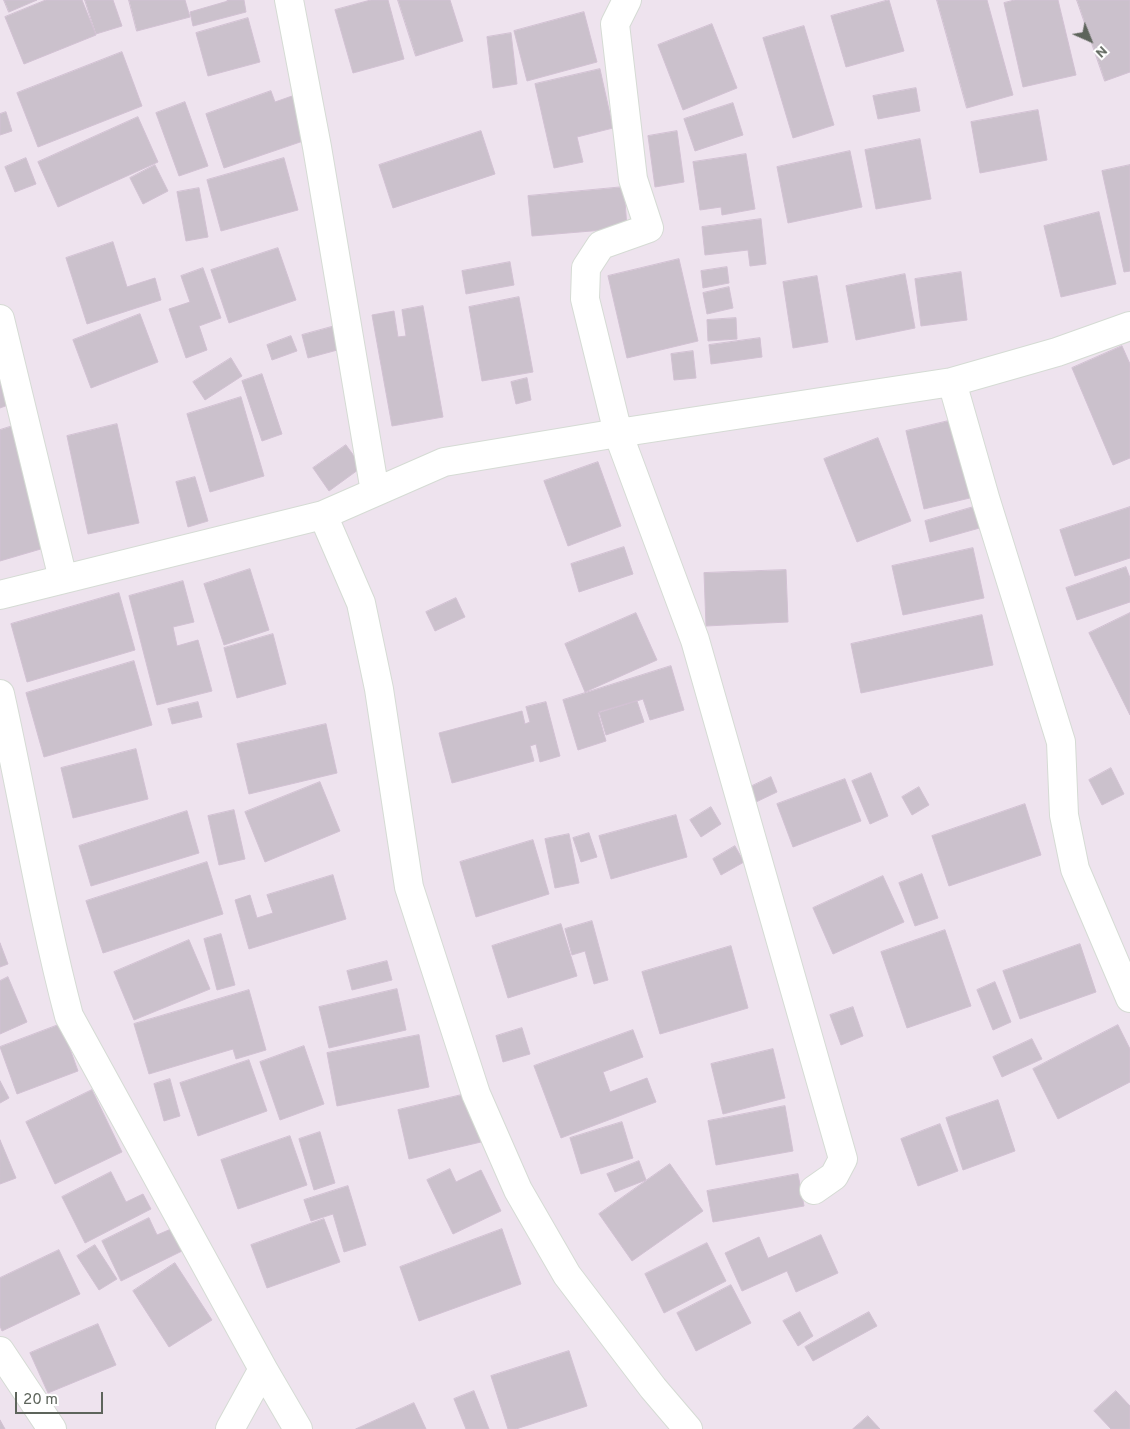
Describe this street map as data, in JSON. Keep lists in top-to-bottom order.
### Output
{
  "scale_bar": "20 m",
  "north": "bottom right"
}
